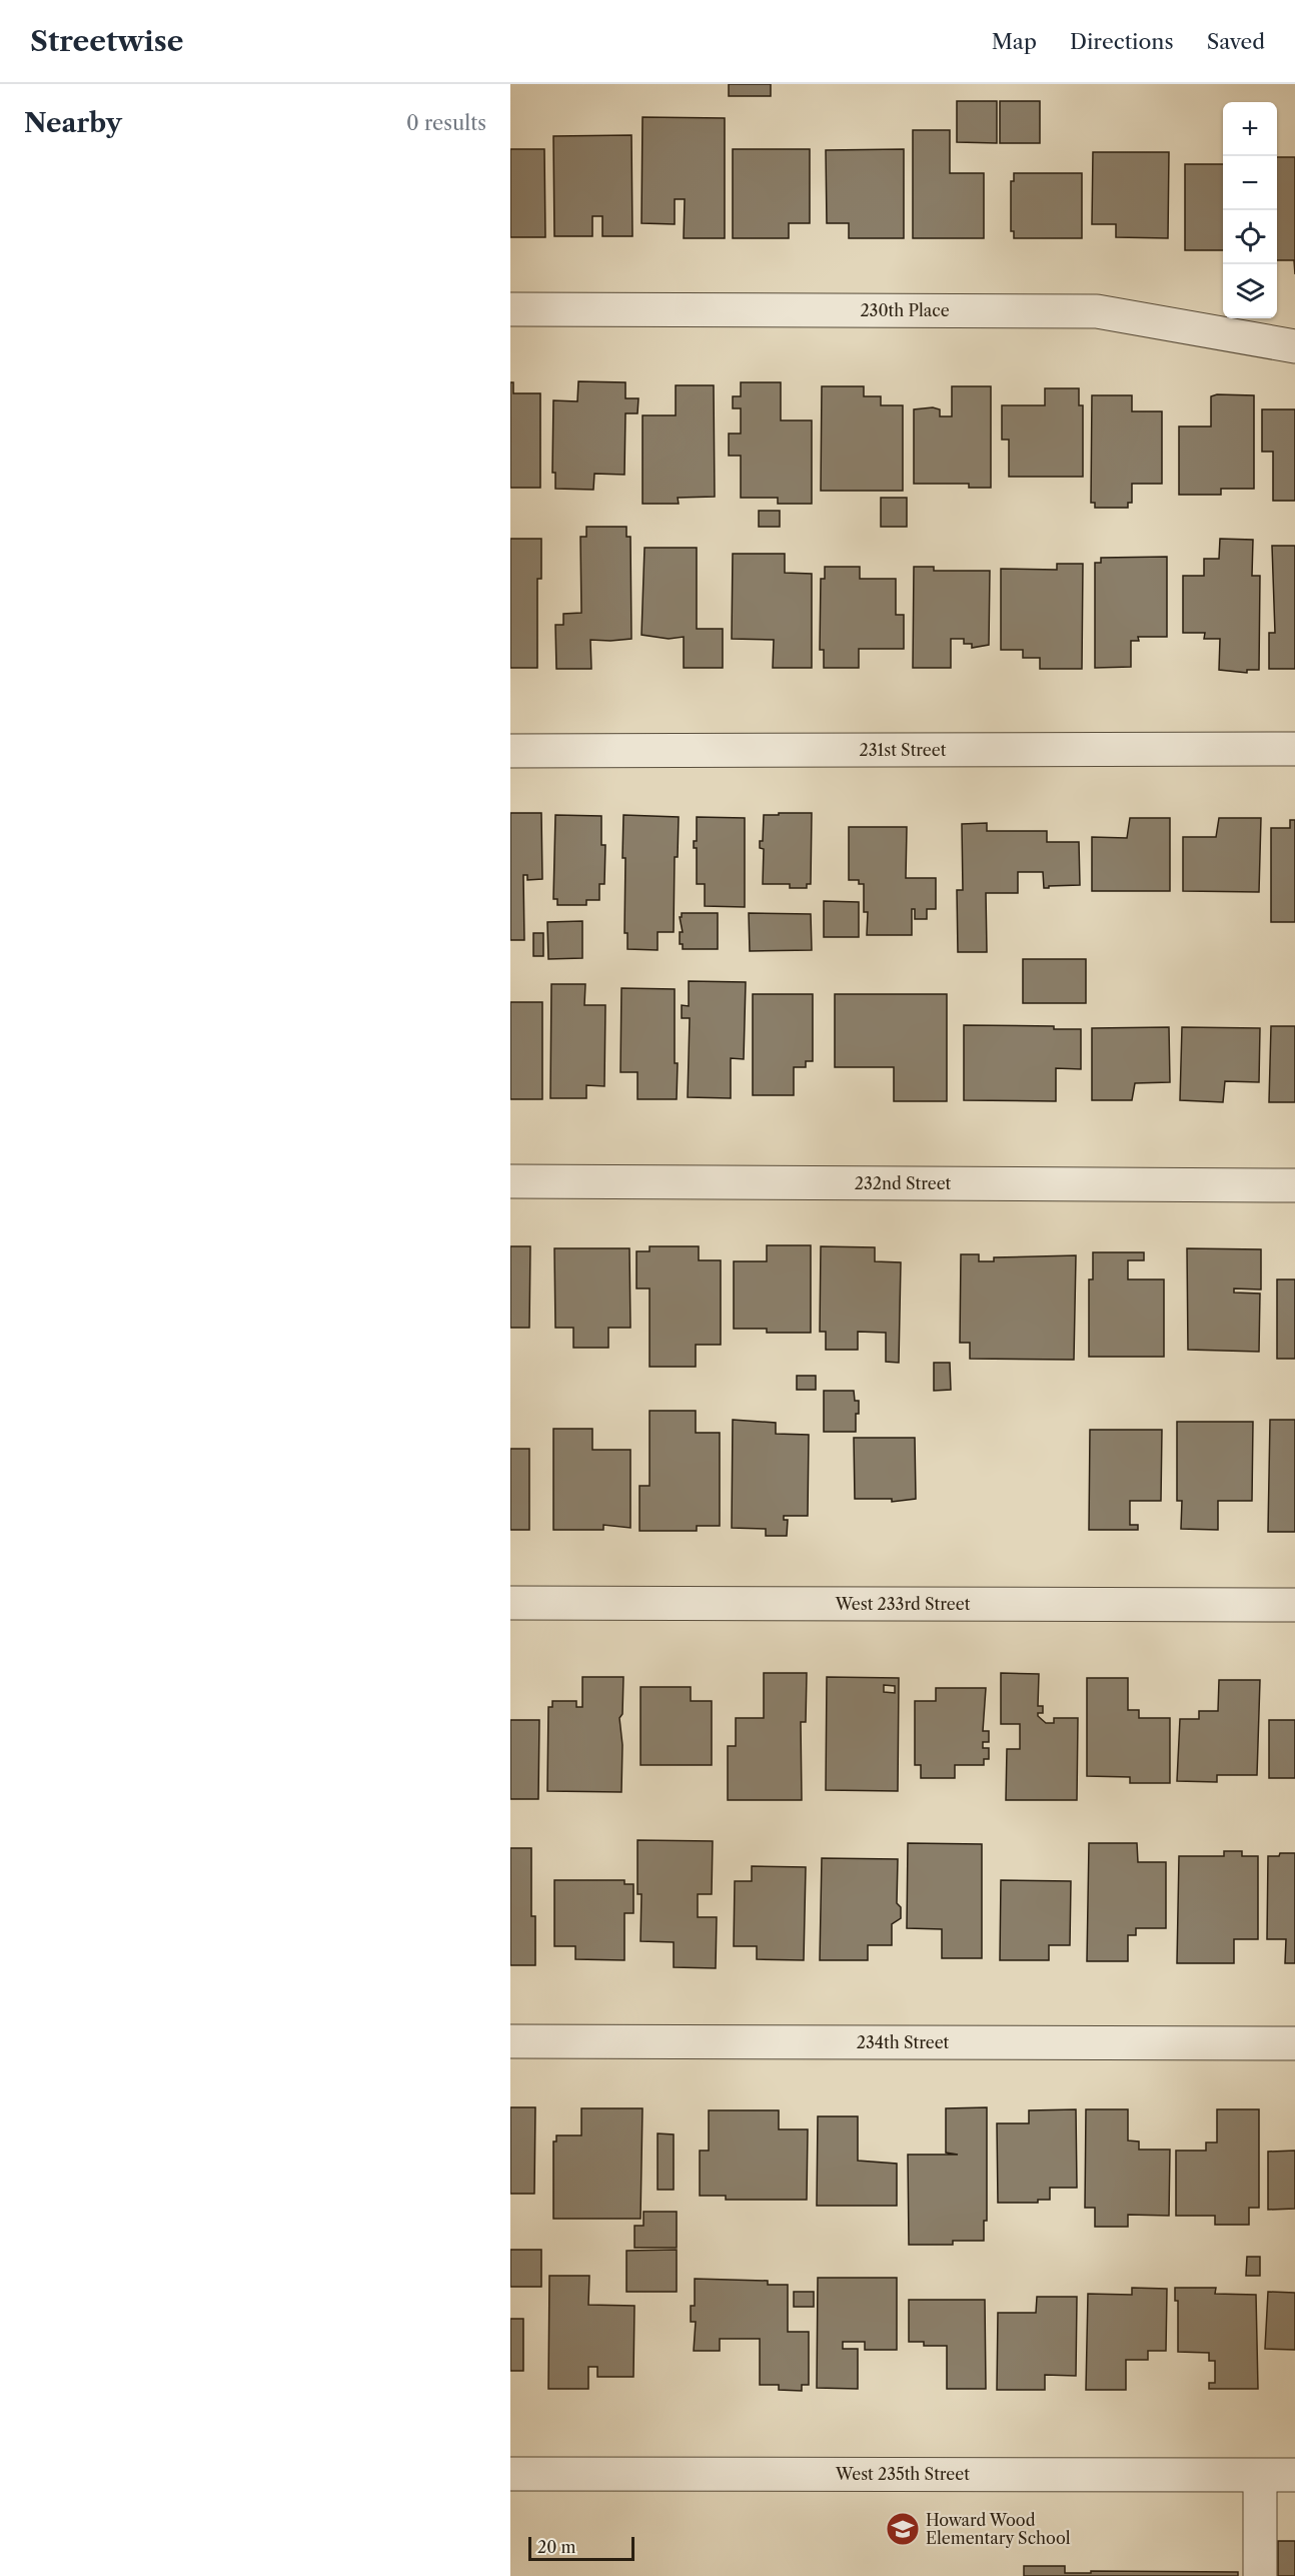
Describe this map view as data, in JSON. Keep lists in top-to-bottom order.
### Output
{
  "streets": {
    "street": [
      "230th Place",
      "231st Street",
      "232nd Street",
      "West 233rd Street",
      "234th Street",
      "West 235th Street"
    ]
  },
  "places": {
    "school or university": ["Howard Wood Elementary School"]
  },
  "scale_bar": "20 m",
  "page": {
    "header": "Streetwise",
    "nav": ["Map", "Directions", "Saved"],
    "heading": ["Nearby", "0 results"],
    "map_buttons": ["+", "−"],
    "scale": "20 m"
  }
}
